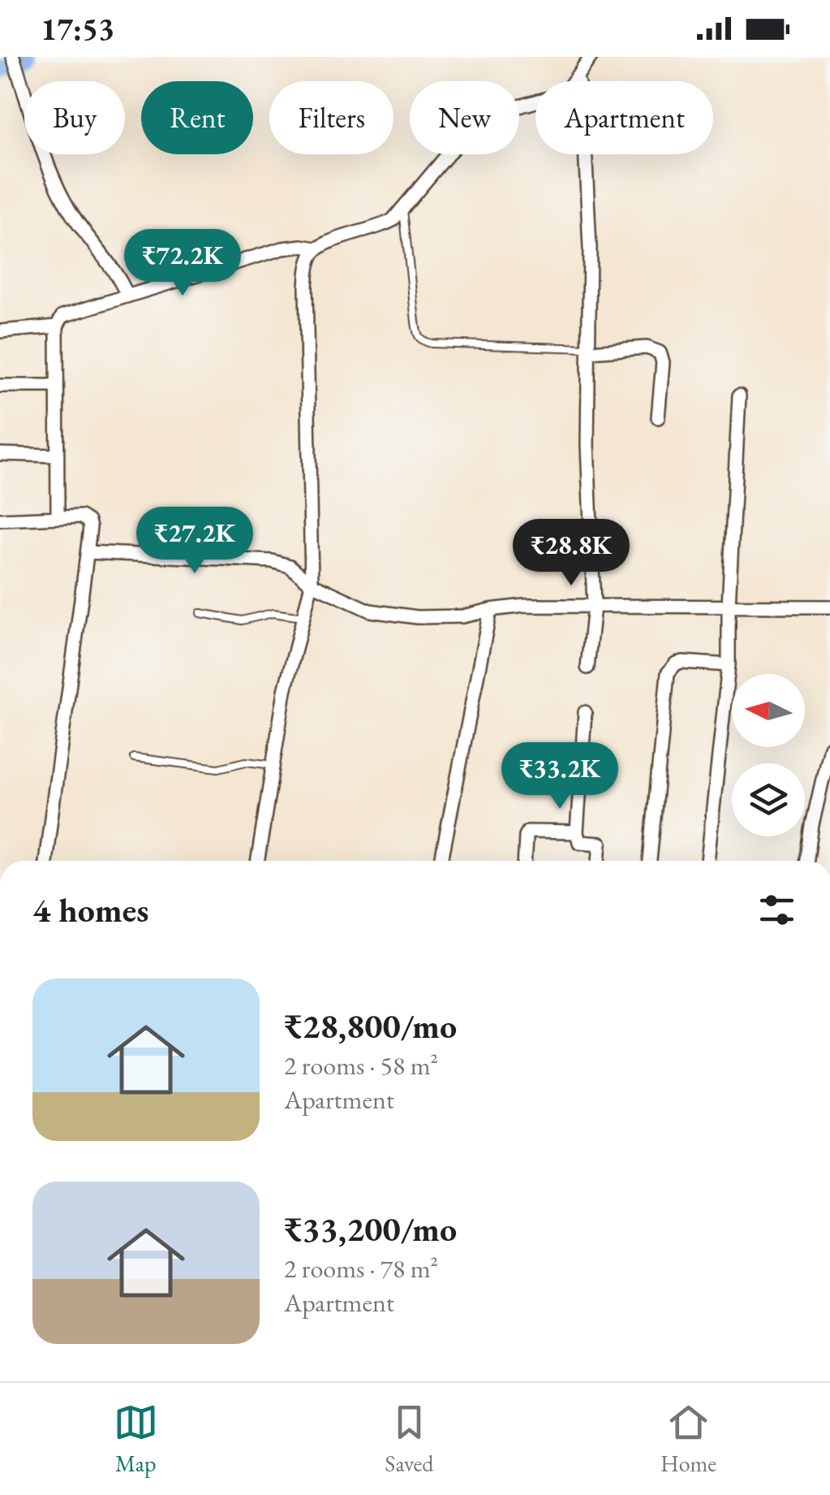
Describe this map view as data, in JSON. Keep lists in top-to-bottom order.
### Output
{
  "north": "left",
  "page": {
    "status": "17:53",
    "chip": [
      "Buy",
      "Rent",
      "Filters",
      "New",
      "Apartment"
    ],
    "price": [
      "₹72.2K",
      "₹27.2K",
      "₹28.8K",
      "₹33.2K"
    ],
    "heading": "4 homes",
    "list": [
      {
        "name": "₹28,800/mo",
        "note": "2 rooms · 58 m² · Apartment"
      },
      {
        "name": "₹33,200/mo",
        "note": "2 rooms · 78 m² · Apartment"
      }
    ],
    "tabs": ["Map", "Saved", "Home"]
  }
}
